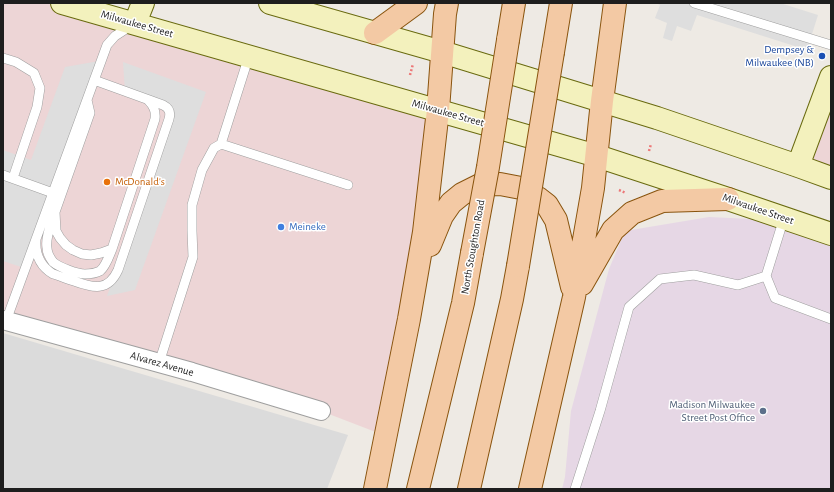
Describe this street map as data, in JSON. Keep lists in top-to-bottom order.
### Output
{
  "streets": {
    "main road": ["North Stoughton Road"],
    "street": ["Milwaukee Street", "Alvarez Avenue"]
  },
  "places": [
    "Dempsey & Milwaukee (NB)",
    "McDonald's",
    "Meineke",
    "Madison Milwaukee Street Post Office"
  ]
}
